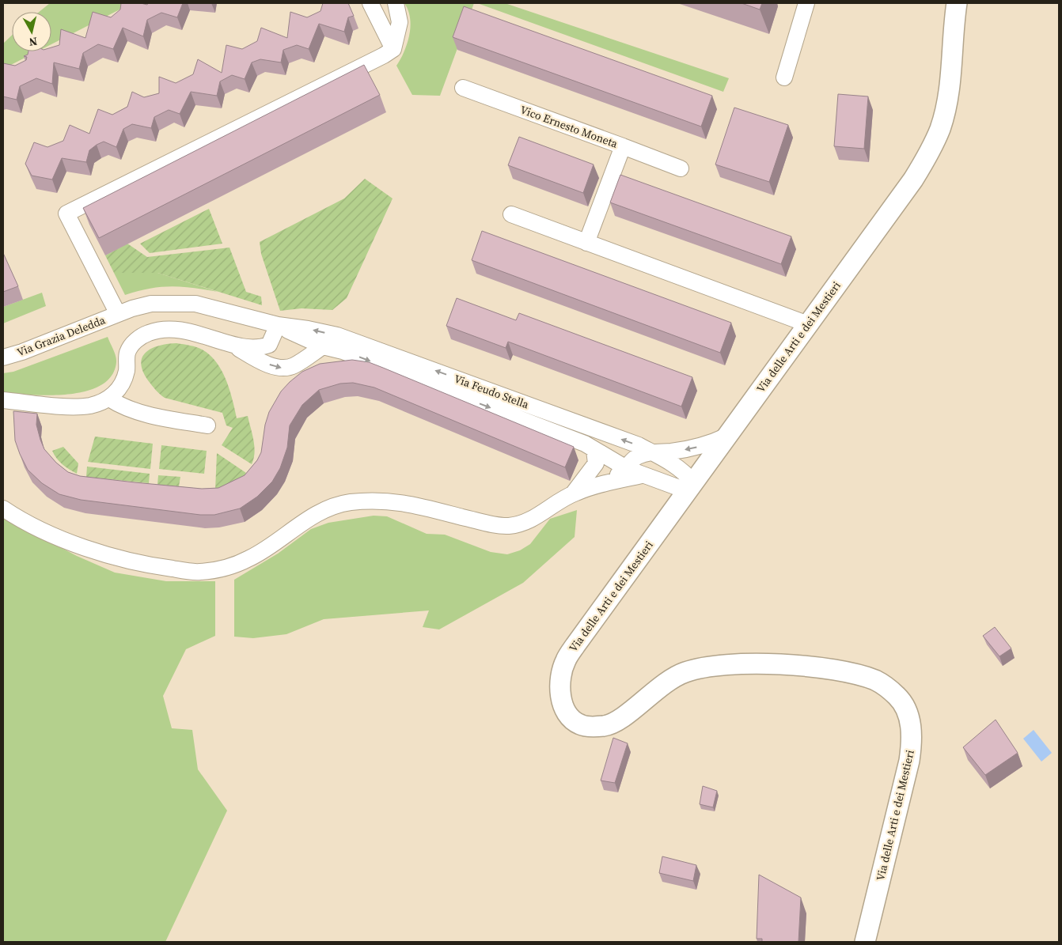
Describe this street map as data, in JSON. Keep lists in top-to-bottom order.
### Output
{
  "streets": {
    "street": [
      "Vico Ernesto Moneta",
      "Via Grazia Deledda",
      "Via delle Arti e dei Mestieri",
      "Via Feudo Stella"
    ]
  },
  "crossings": [
    ["Via Grazia Deledda", "Via Feudo Stella"],
    ["Via delle Arti e dei Mestieri", "Via Feudo Stella"]
  ],
  "north": "bottom"
}
